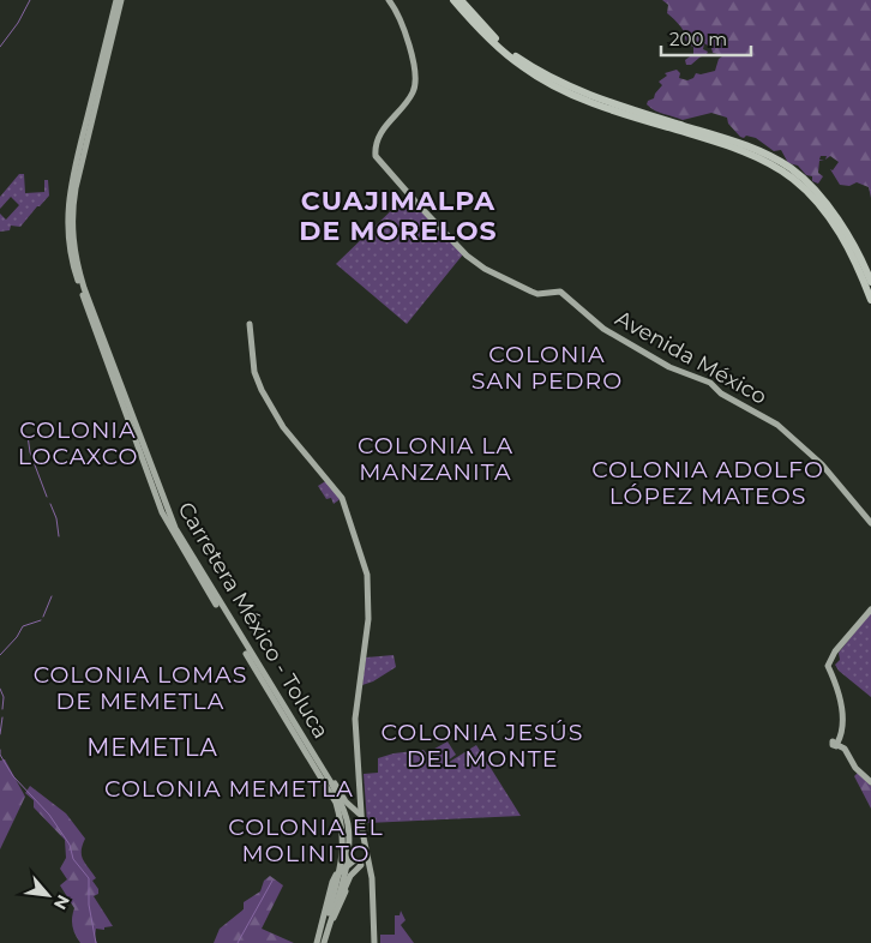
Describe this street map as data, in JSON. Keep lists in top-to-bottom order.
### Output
{
  "streets": {
    "main road": ["Avenida México", "Carretera México - Toluca"]
  },
  "districts": [
    "CUAJIMALPA DE MORELOS",
    "COLONIA SAN PEDRO",
    "COLONIA LOCAXCO",
    "COLONIA LA MANZANITA",
    "COLONIA ADOLFO LÓPEZ MATEOS",
    "COLONIA LOMAS DE MEMETLA",
    "COLONIA JESÚS DEL MONTE",
    "MEMETLA",
    "COLONIA MEMETLA",
    "COLONIA EL MOLINITO"
  ],
  "scale_bar": "200 m",
  "north": "bottom right"
}
